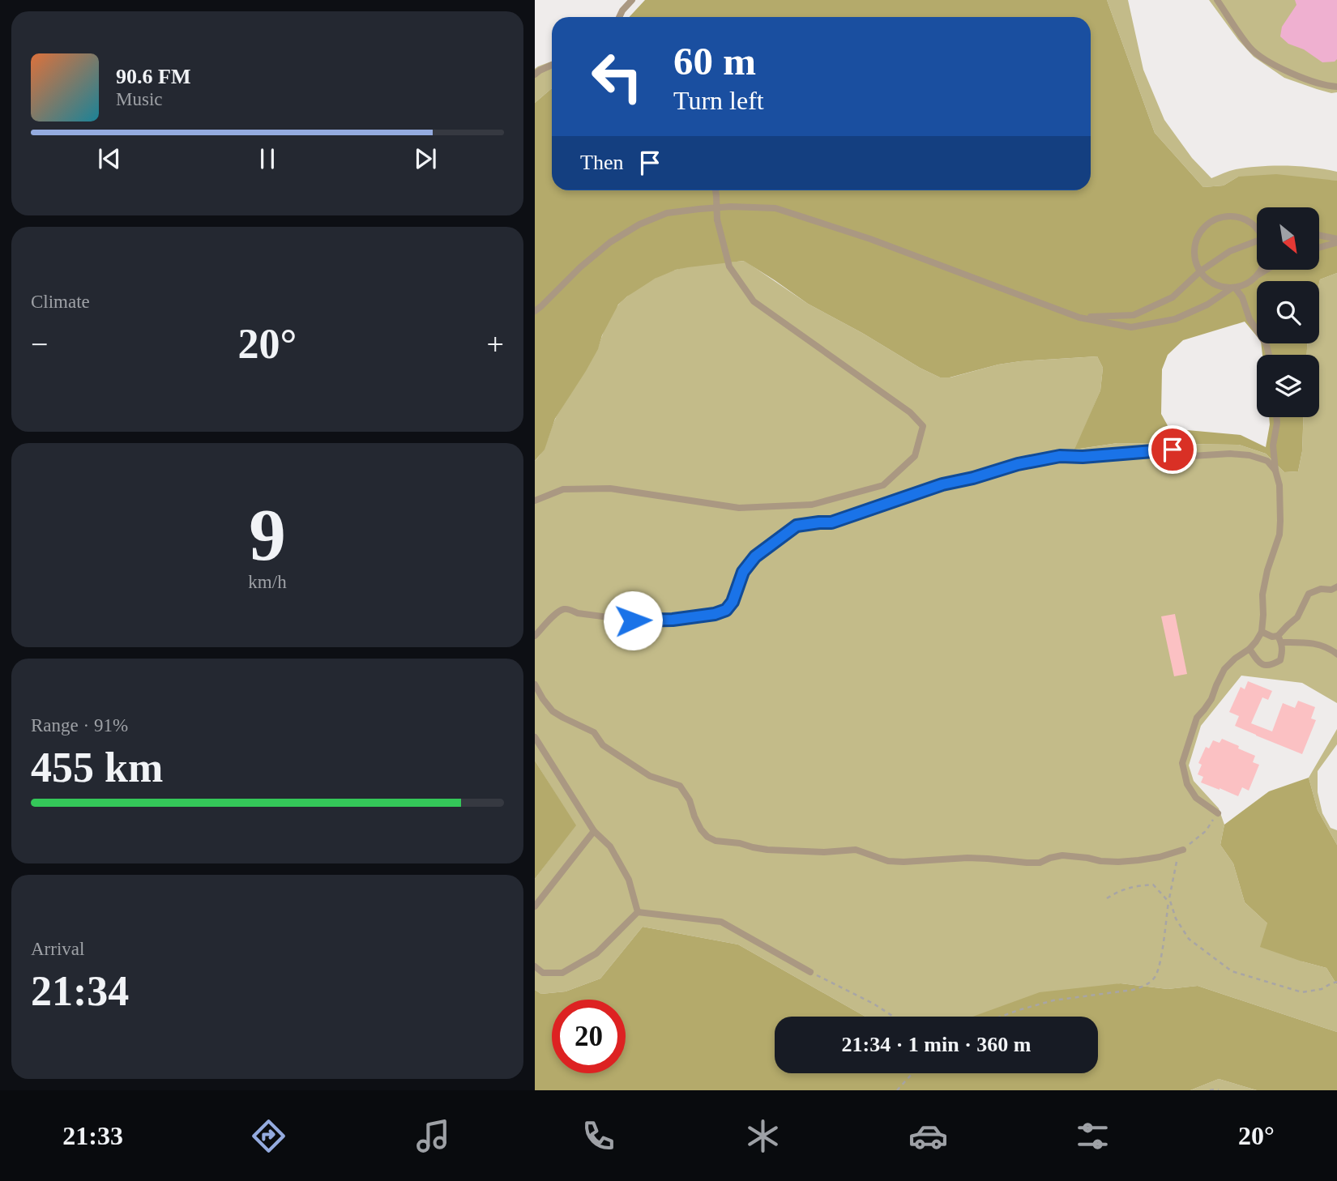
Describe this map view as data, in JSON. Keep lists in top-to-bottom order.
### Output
{
  "north": "bottom right",
  "page": {
    "turn": ["60 m", "Turn left"],
    "song": ["90.6 FM", "Music"],
    "then": "Then",
    "tile": [
      "Climate",
      ["9", "km/h"],
      ["Range · 91%", "455 km"],
      ["Arrival", "21:34"]
    ],
    "heat": ["−", "20°", "+"],
    "limit": "20",
    "trip": "21:34 · 1 min · 360 m",
    "tabs": ["21:33", "20°"]
  }
}
